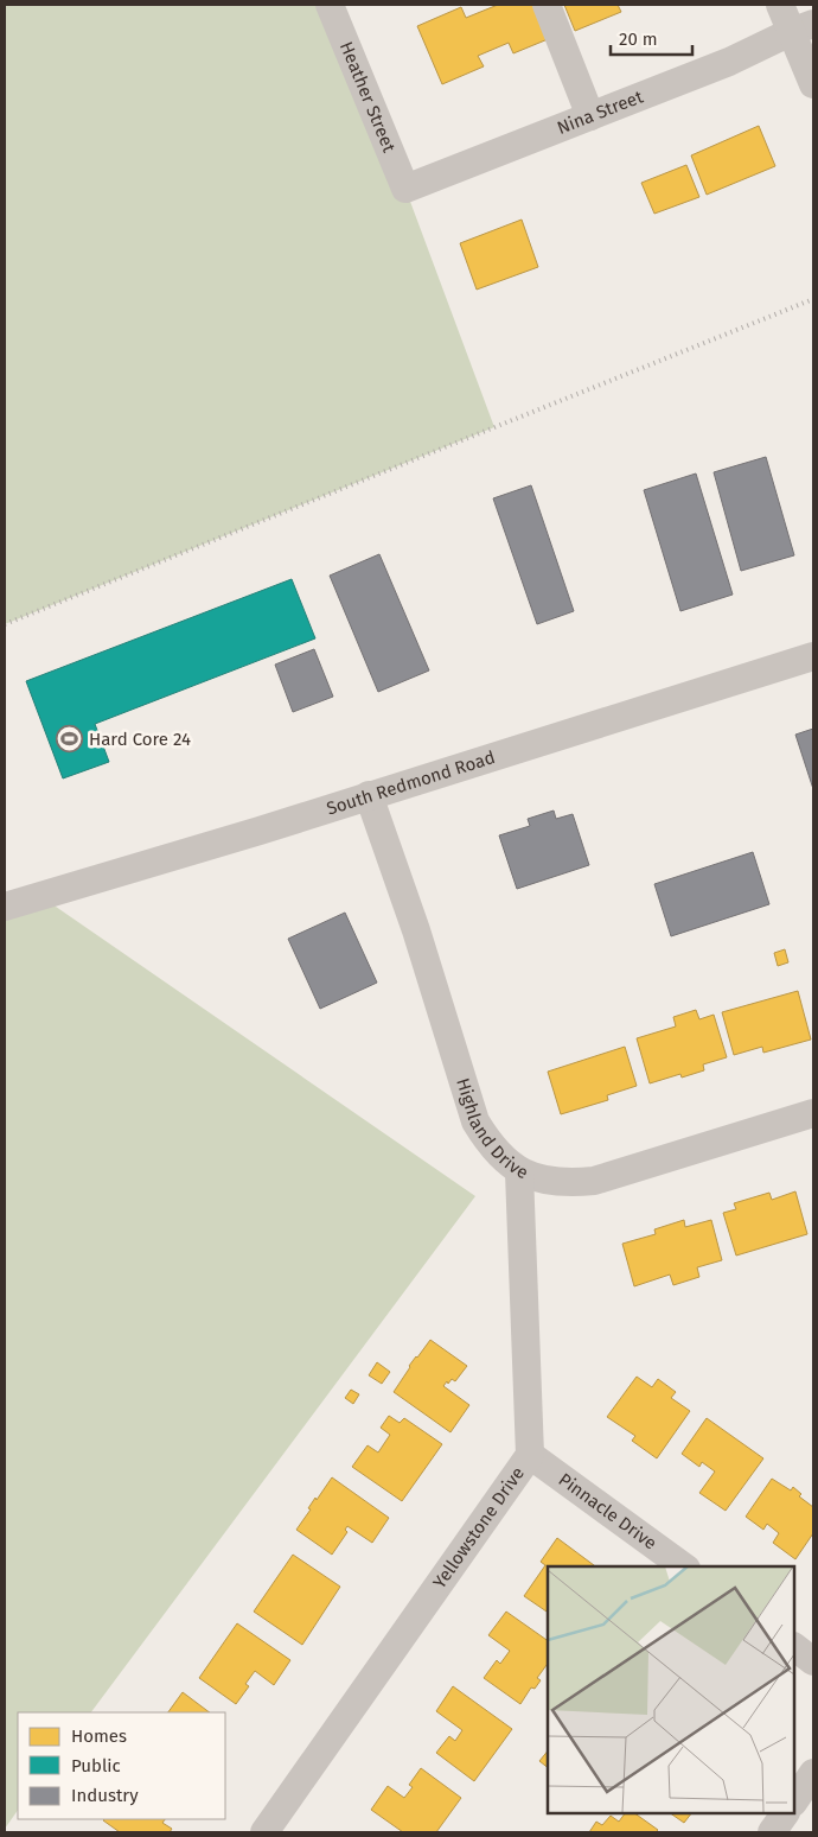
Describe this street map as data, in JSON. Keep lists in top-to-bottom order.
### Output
{
  "streets": {
    "street": [
      "Heather Street",
      "Nina Street",
      "South Redmond Road",
      "Highland Drive",
      "Pinnacle Drive",
      "Yellowstone Drive"
    ]
  },
  "crossings": [
    ["Heather Street", "Nina Street"],
    ["South Redmond Road", "Highland Drive"],
    ["Highland Drive", "Yellowstone Drive"],
    ["Pinnacle Drive", "Yellowstone Drive"]
  ],
  "places": {
    "sports": ["Hard Core 24"]
  },
  "legend": ["Homes", "Public", "Industry"],
  "scale_bar": "20 m"
}
